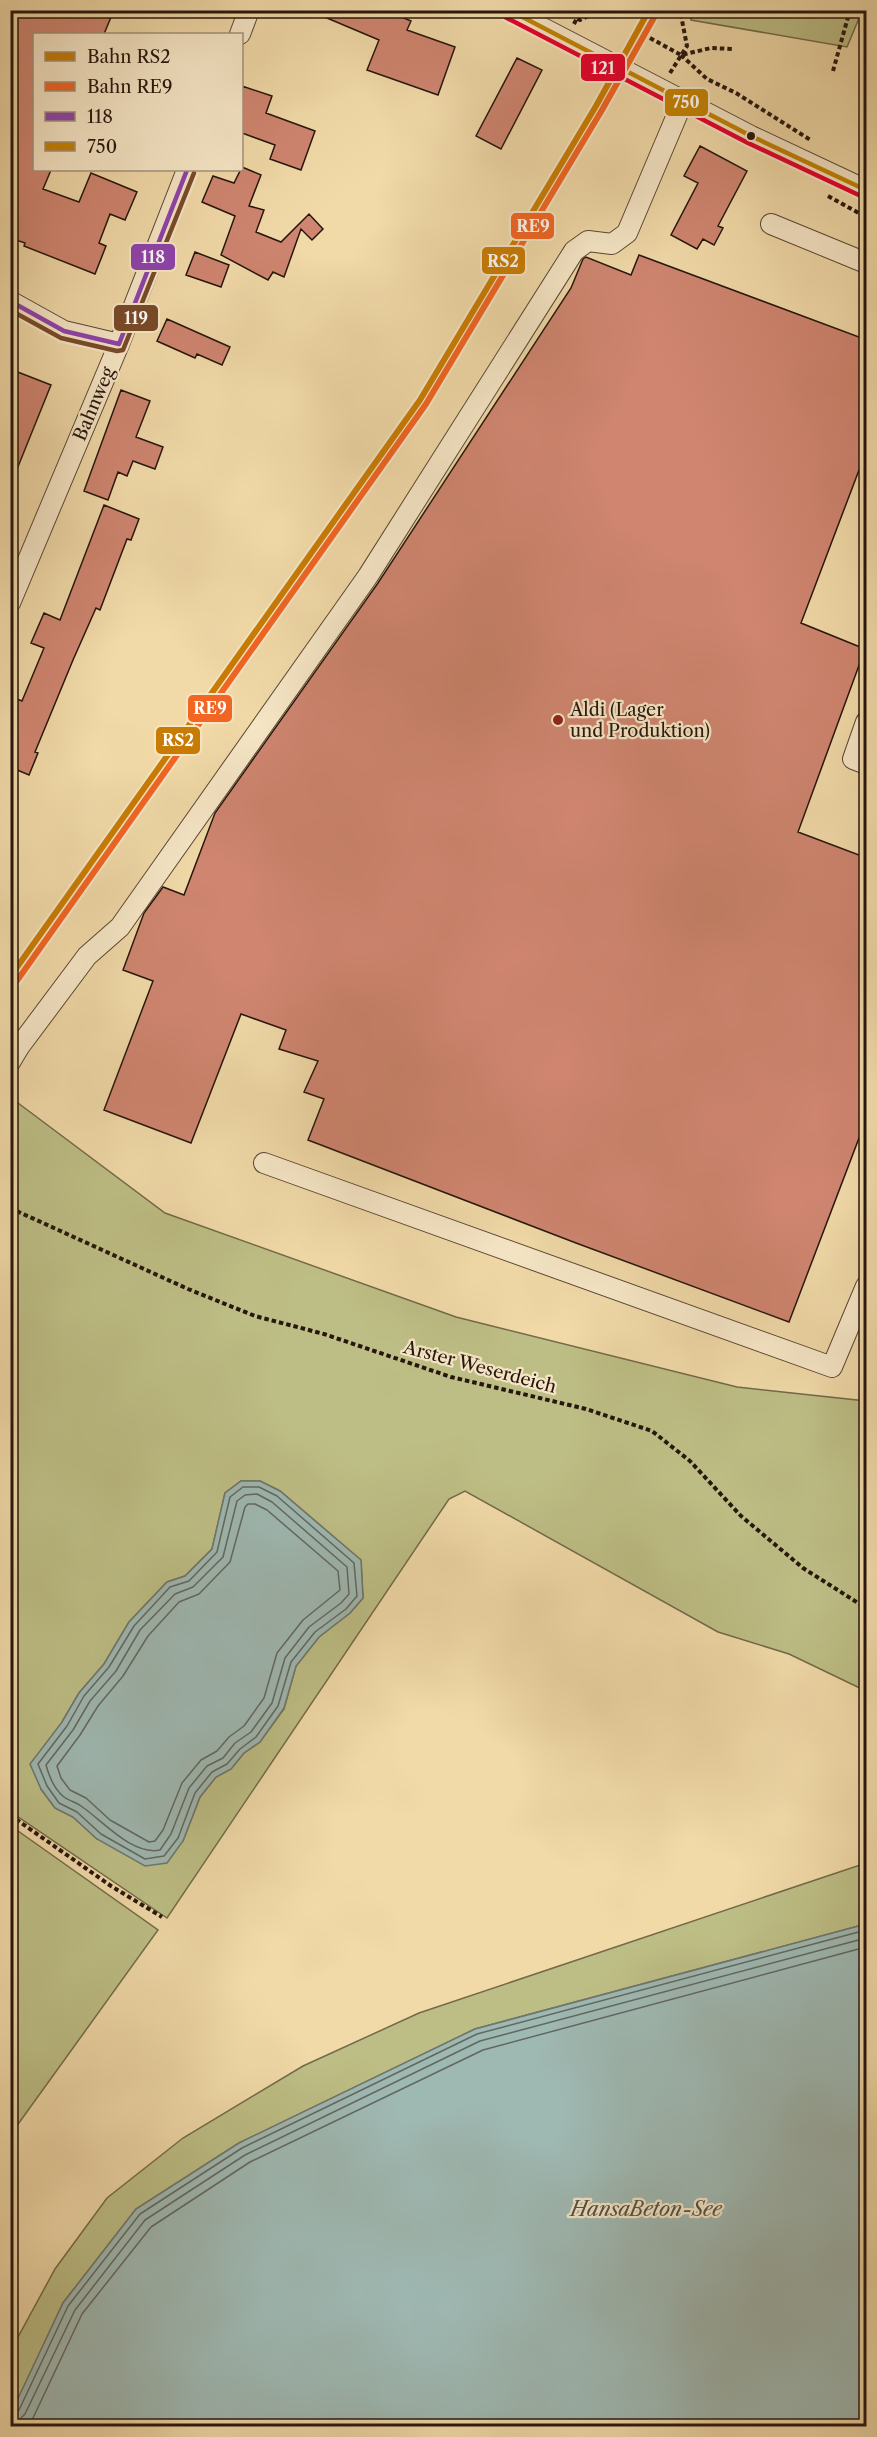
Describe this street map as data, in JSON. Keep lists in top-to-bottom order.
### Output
{
  "streets": {
    "street": ["Bahnweg"],
    "path": ["Arster Weserdeich"]
  },
  "water": ["HansaBeton-See"],
  "places": ["Aldi (Lager und Produktion)"],
  "lines": [
    "rail line RS2",
    "transit line 750",
    "rail line RE9",
    "transit line 121",
    "transit line 118",
    "transit line 119"
  ],
  "legend": [
    "Bahn RS2",
    "Bahn RE9",
    "118",
    "750"
  ]
}
